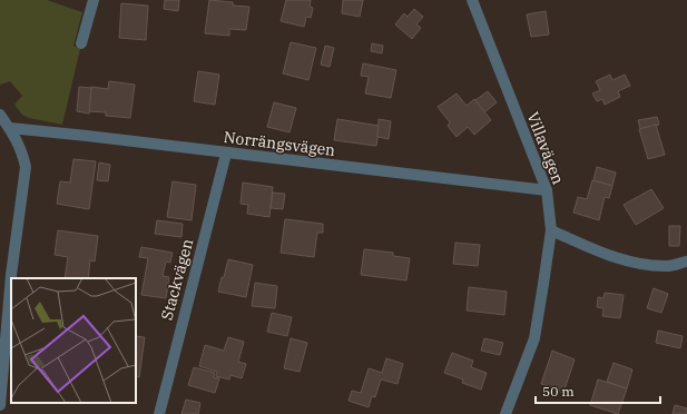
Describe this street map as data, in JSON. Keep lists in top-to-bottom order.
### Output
{
  "streets": {
    "street": ["Norrängsvägen", "Villavägen", "Stackvägen"]
  },
  "crossings": [
    ["Norrängsvägen", "Villavägen"],
    ["Norrängsvägen", "Stackvägen"]
  ],
  "scale_bar": "50 m"
}
